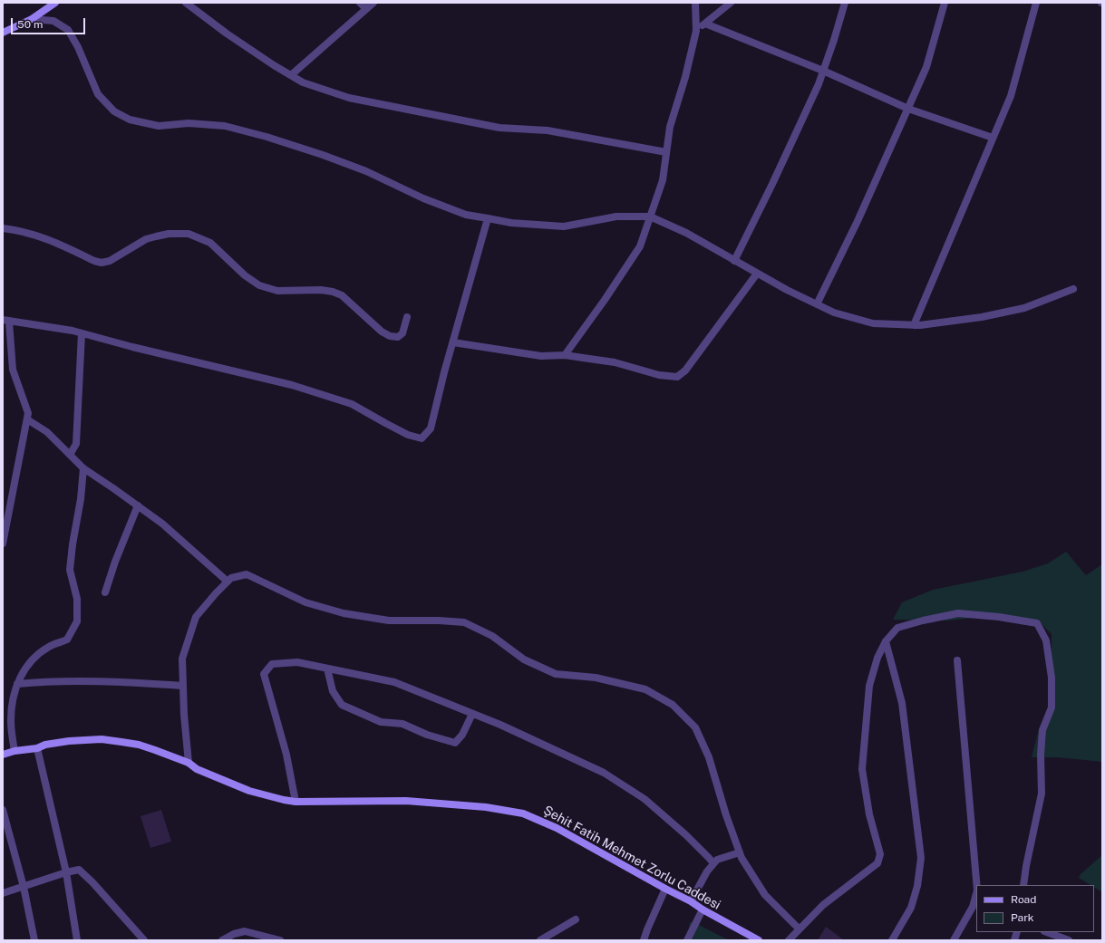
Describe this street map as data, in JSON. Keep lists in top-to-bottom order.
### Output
{
  "streets": {
    "main road": ["Şehit Fatih Mehmet Zorlu Caddesi"]
  },
  "legend": ["Road", "Park"],
  "scale_bar": "50 m"
}
